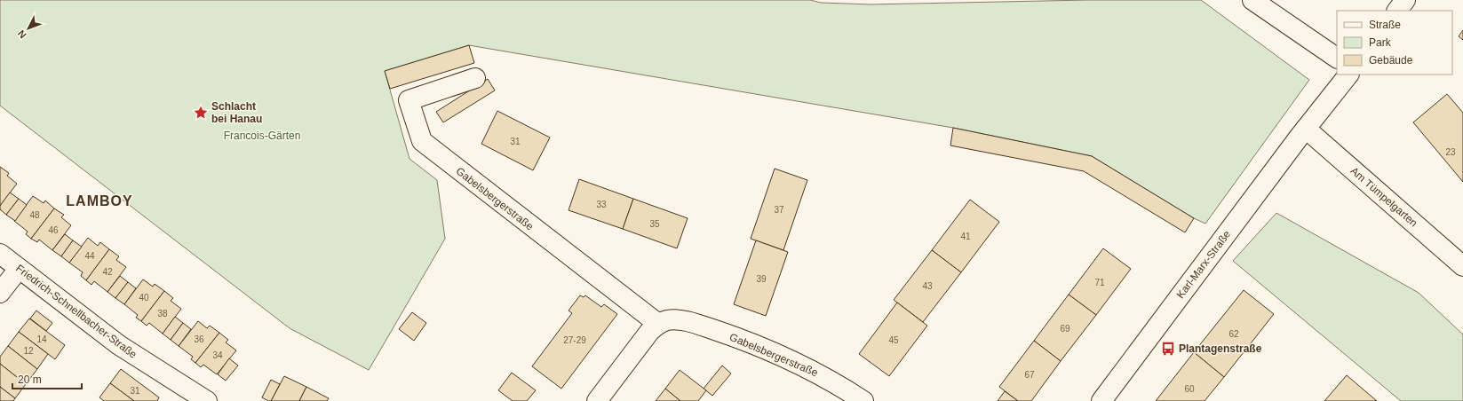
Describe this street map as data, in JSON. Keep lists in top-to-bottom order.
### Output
{
  "streets": {
    "street": [
      "Am Tümpelgarten",
      "Gabelsbergerstraße",
      "Karl-Marx-Straße",
      "Friedrich-Schnellbacher-Straße"
    ]
  },
  "crossings": [
    ["Am Tümpelgarten", "Karl-Marx-Straße"]
  ],
  "districts": ["LAMBOY"],
  "parks": ["Francois-Gärten"],
  "places": {
    "place": ["Schlacht bei Hanau"],
    "bus stop": ["Plantagenstraße"]
  },
  "house_numbers": [
    "31",
    "23",
    "33",
    "37",
    "48",
    "35",
    "46",
    "41",
    "44",
    "42",
    "39",
    "71",
    "43",
    "40",
    "38",
    "69",
    "62",
    "14",
    "36",
    "27-29",
    "45",
    "12",
    "34",
    "67",
    "60",
    "31"
  ],
  "legend": ["Straße", "Park", "Gebäude"],
  "scale_bar": "20 m",
  "north": "bottom left"
}
